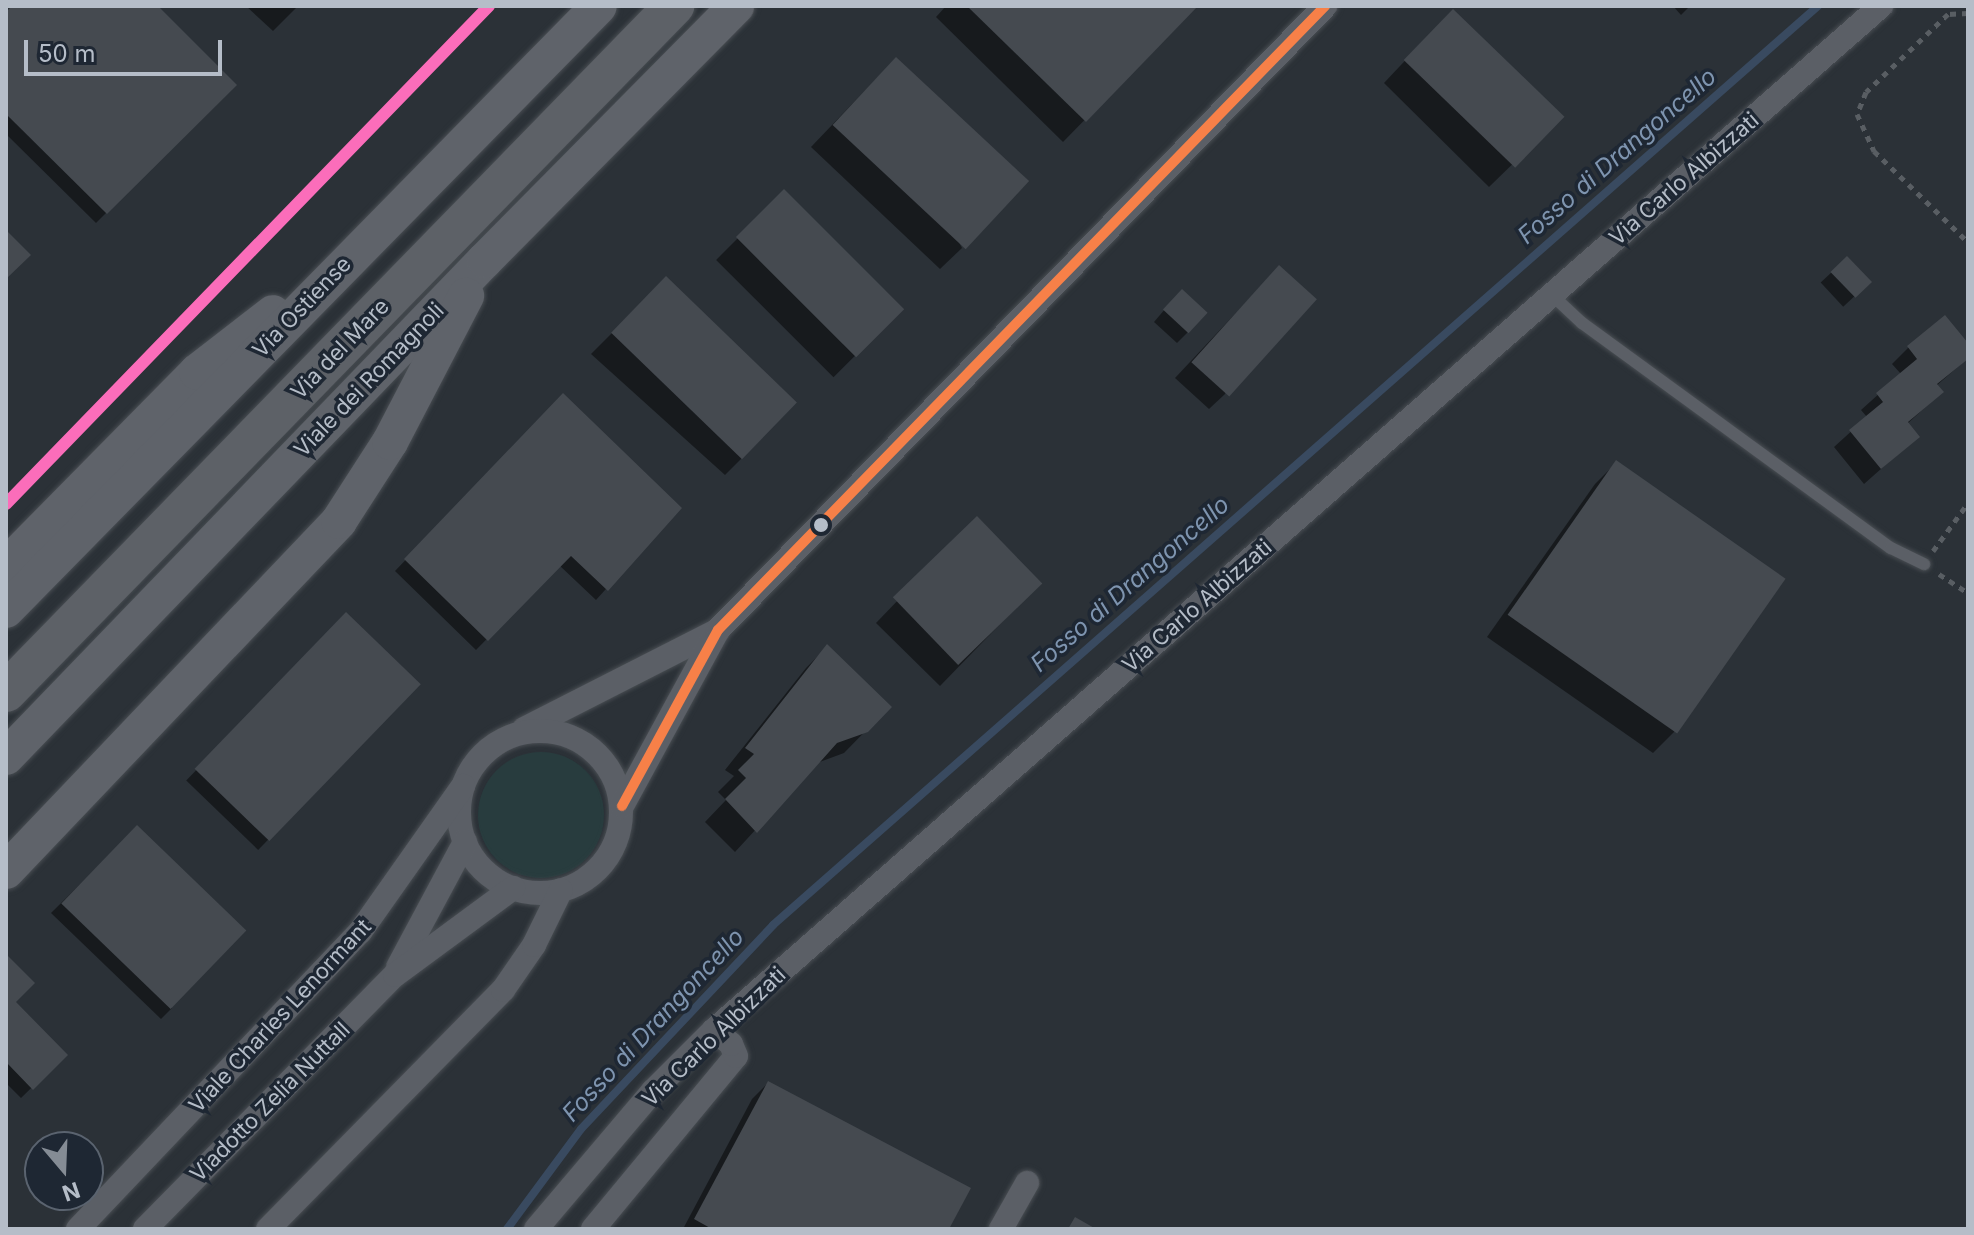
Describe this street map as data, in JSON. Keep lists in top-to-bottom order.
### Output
{
  "streets": {
    "main road": ["Via Ostiense", "Via del Mare", "Viale dei Romagnoli"],
    "street": ["Via Carlo Albizzati", "Viale Charles Lenormant", "Viadotto Zelia Nuttall"]
  },
  "crossings": [
    ["Viale Charles Lenormant", "Viadotto Zelia Nuttall"]
  ],
  "water": ["Fosso di Drangoncello"],
  "scale_bar": "50 m",
  "north": "bottom"
}
